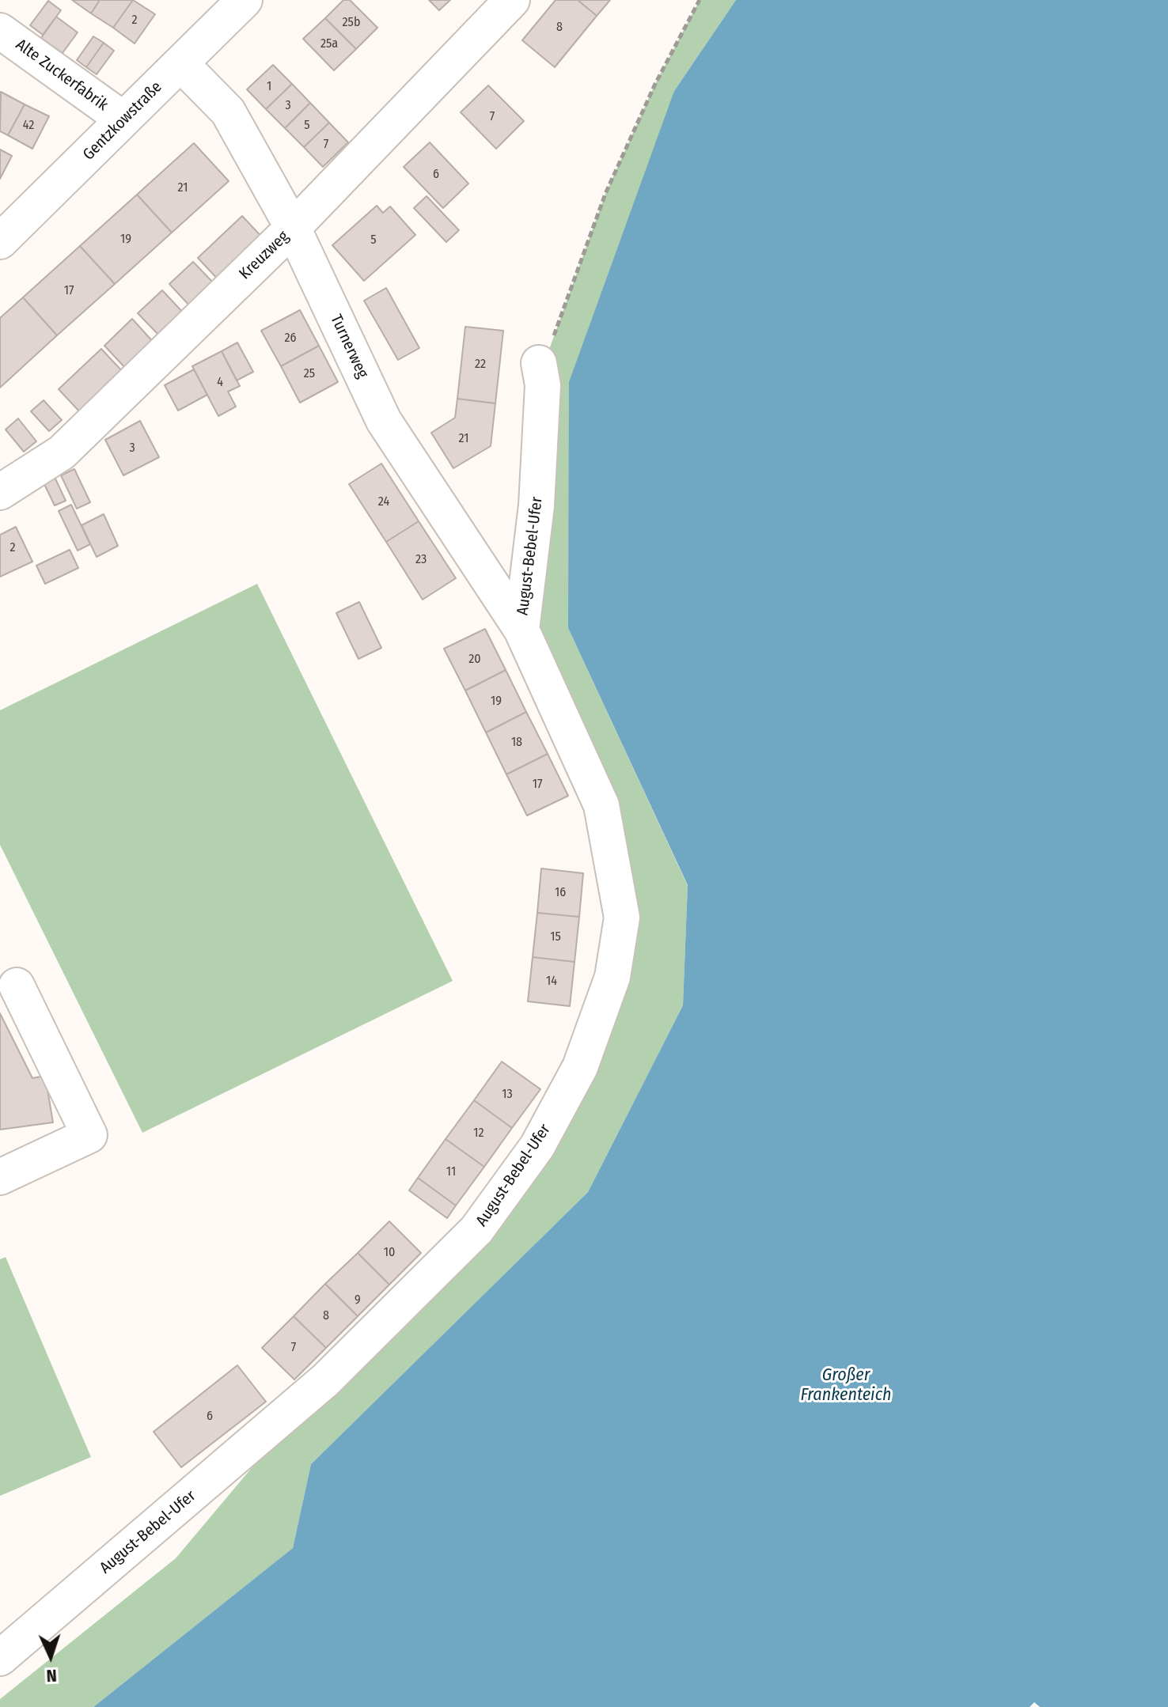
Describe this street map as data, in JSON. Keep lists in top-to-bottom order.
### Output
{
  "streets": {
    "street": [
      "Alte Zuckerfabrik",
      "Gentzkowstraße",
      "Kreuzweg",
      "Turnerweg",
      "August-Bebel-Ufer"
    ]
  },
  "crossings": [
    ["Alte Zuckerfabrik", "Gentzkowstraße"],
    ["Gentzkowstraße", "Turnerweg"],
    ["Kreuzweg", "Turnerweg"],
    ["Turnerweg", "August-Bebel-Ufer"]
  ],
  "water": ["Großer Frankenteich"],
  "house_numbers": [
    "2",
    "25b",
    "8",
    "25a",
    "1",
    "3",
    "7",
    "42",
    "5",
    "7",
    "6",
    "21",
    "19",
    "5",
    "17",
    "26",
    "22",
    "25",
    "4",
    "21",
    "3",
    "24",
    "2",
    "23",
    "20",
    "19",
    "18",
    "17",
    "16",
    "15",
    "14",
    "13",
    "12",
    "11",
    "10",
    "9",
    "8",
    "7",
    "6"
  ],
  "north": "bottom"
}
